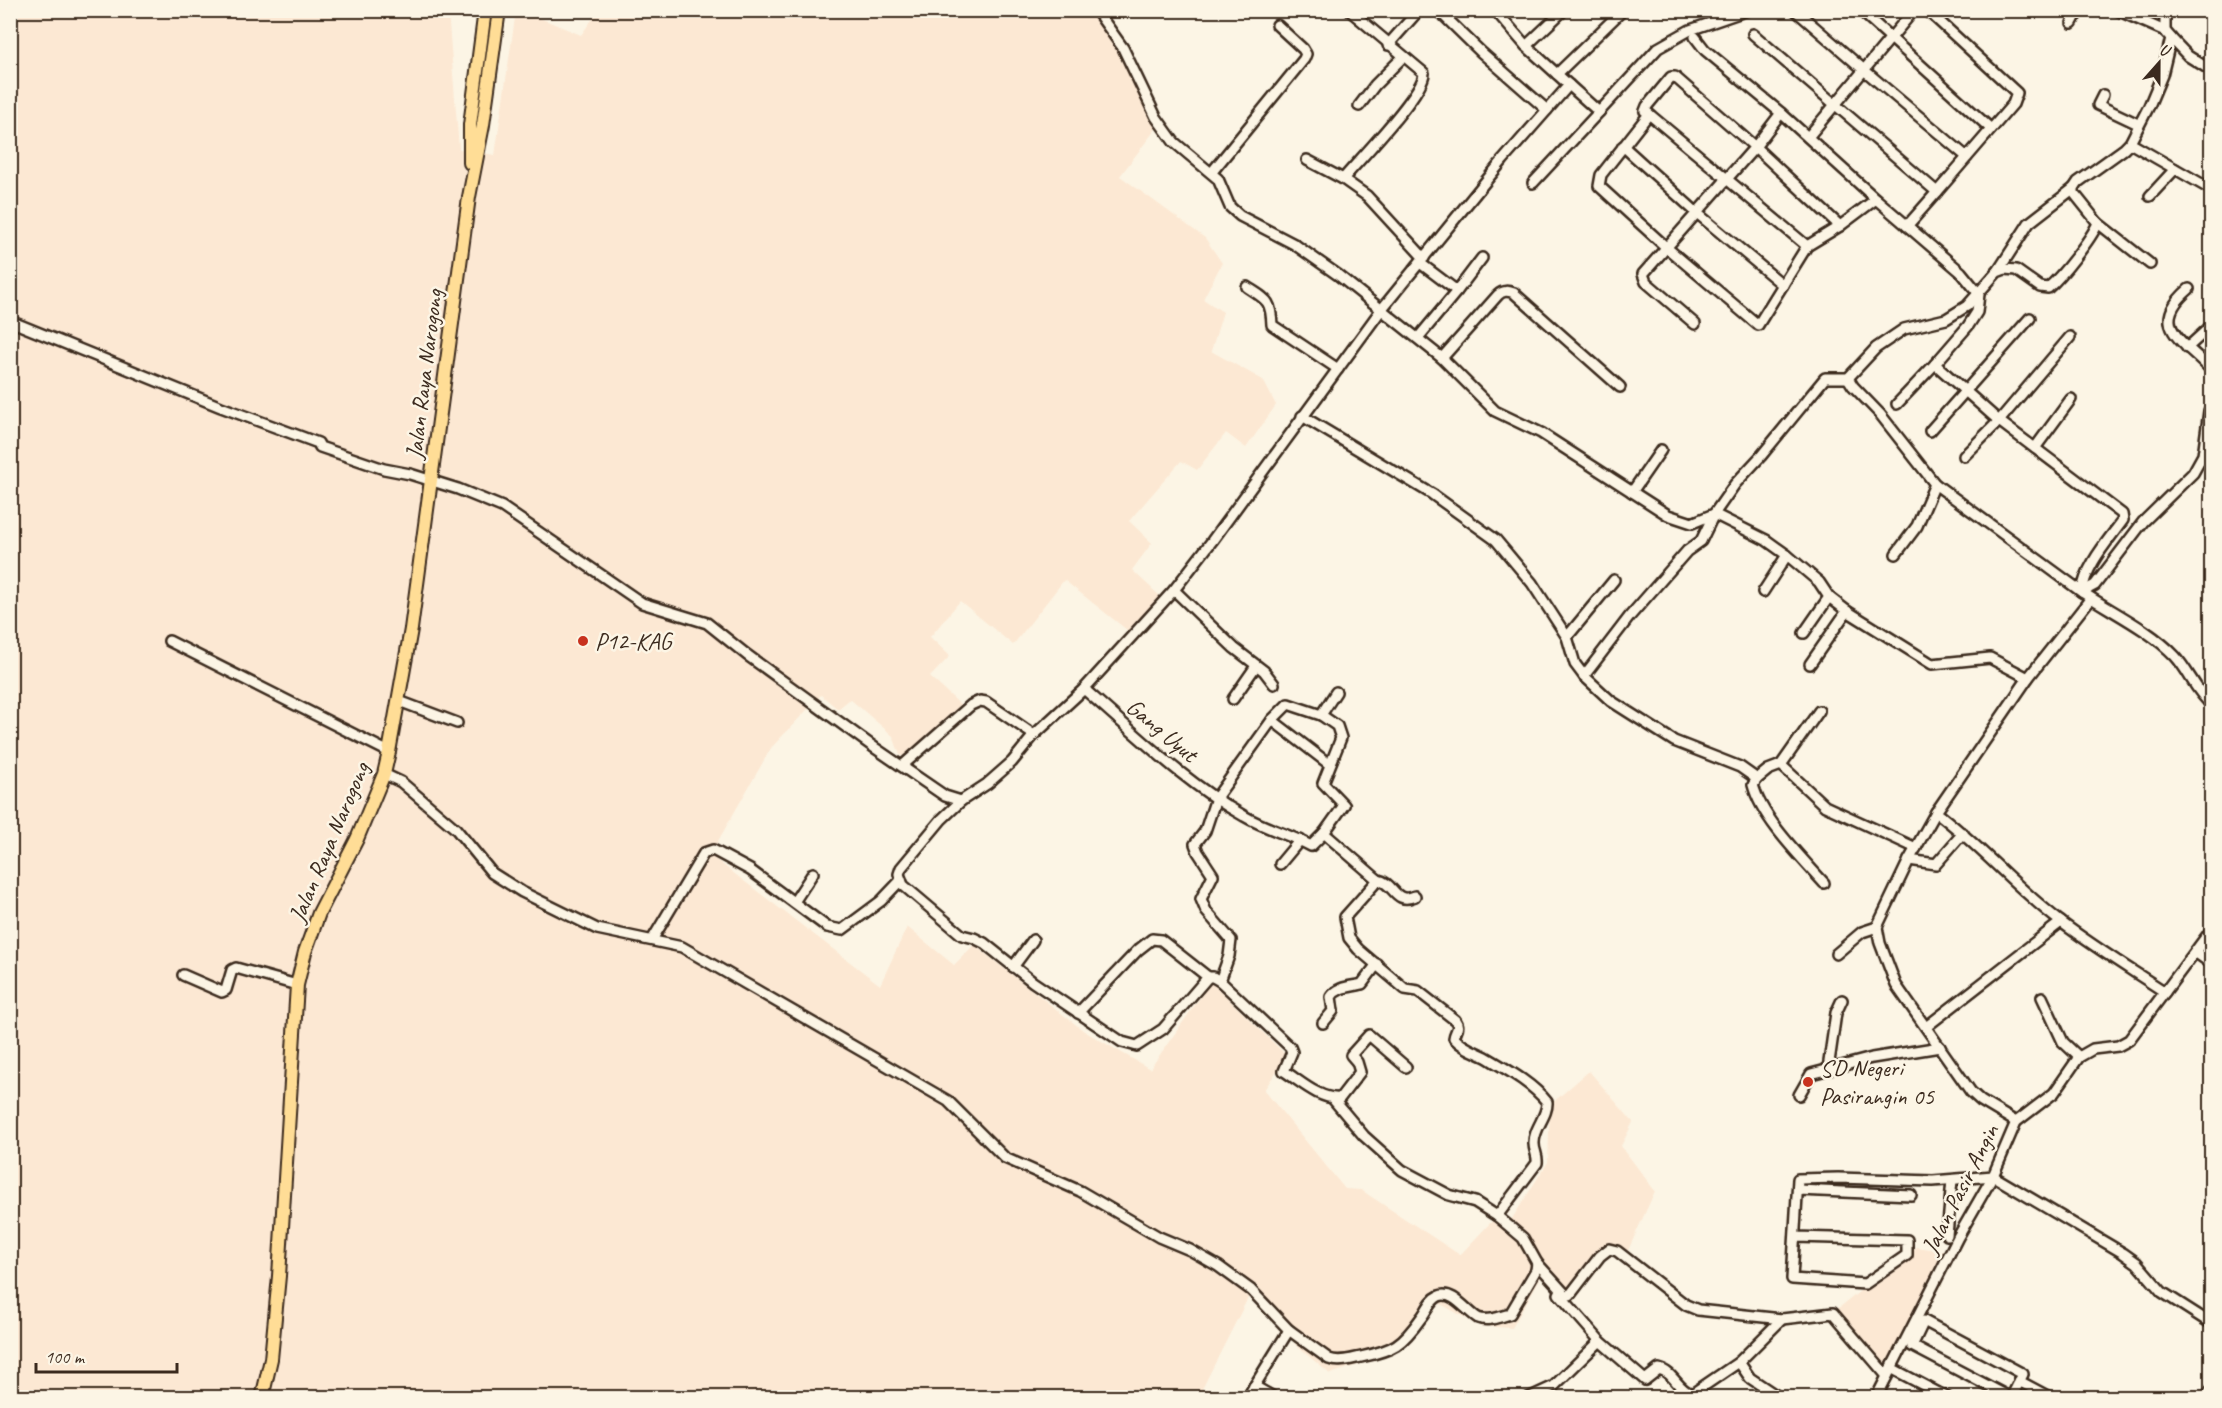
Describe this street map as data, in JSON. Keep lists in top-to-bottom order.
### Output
{
  "streets": {
    "main road": ["Jalan Raya Narogong"],
    "street": ["Gang Uyut", "Jalan Pasir Angin"]
  },
  "places": ["P12-KAG", "SD Negeri Pasirangin 05"],
  "scale_bar": "100 m",
  "north": "top"
}
